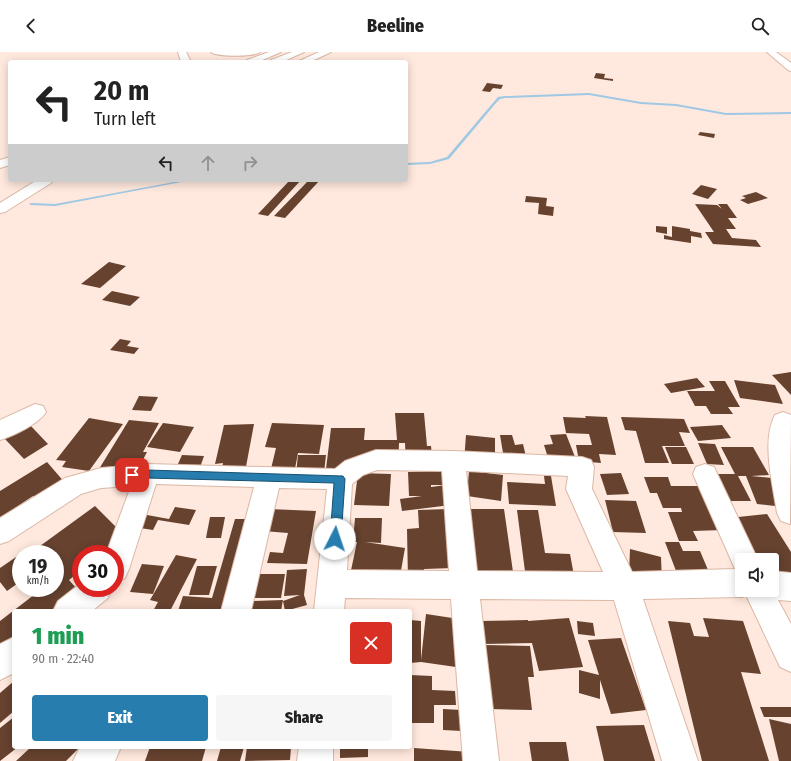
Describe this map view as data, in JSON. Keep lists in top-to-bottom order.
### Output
{
  "page": {
    "header": "Beeline",
    "turn": ["20 m", "Turn left"],
    "speed": "19 km/h",
    "limit": "30",
    "heading": ["1 min", "90 m · 22:40"],
    "buttons": ["Exit", "Share"]
  }
}
